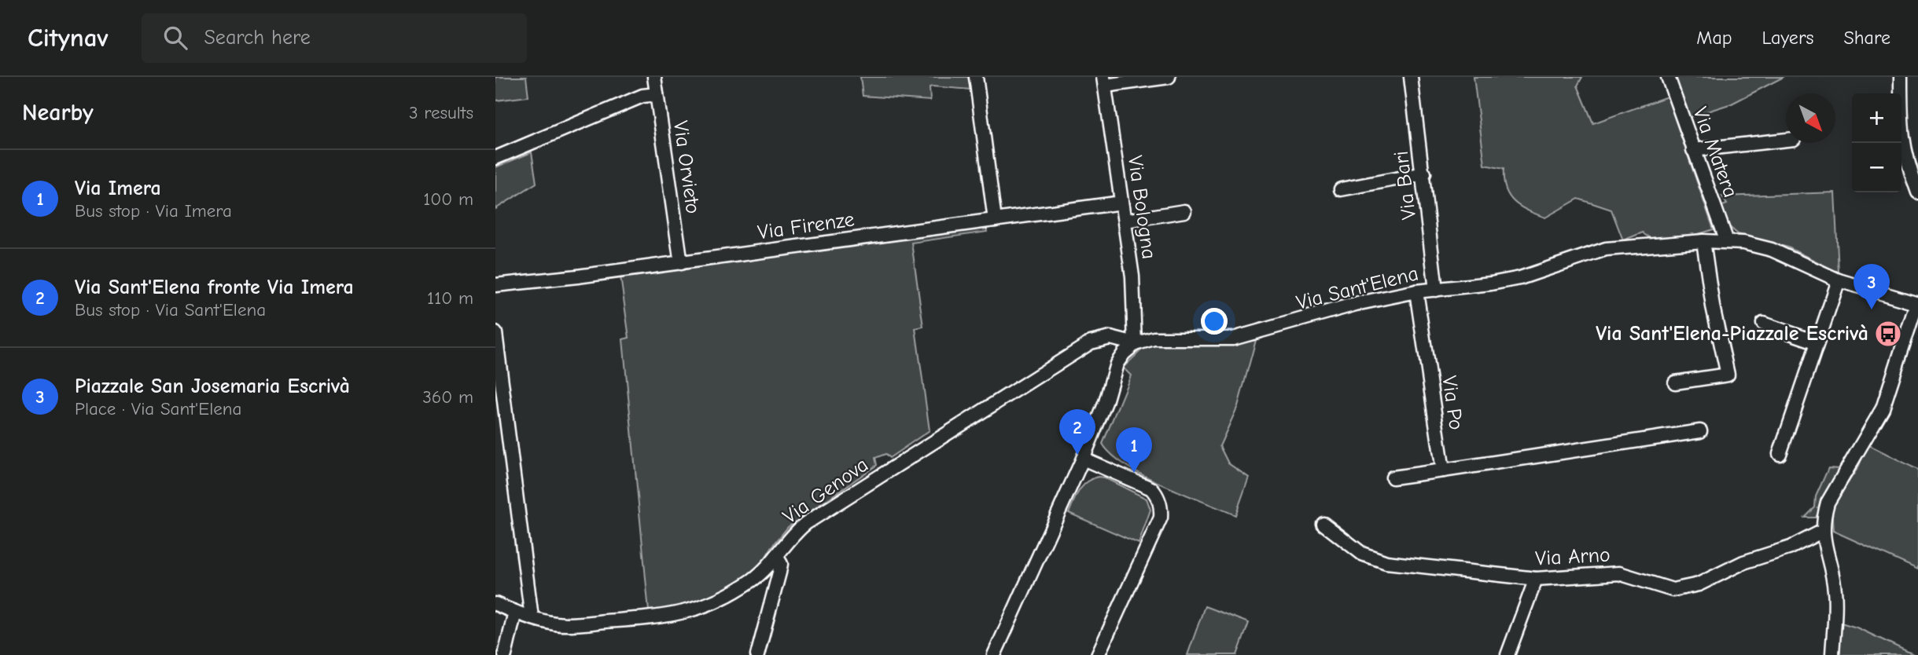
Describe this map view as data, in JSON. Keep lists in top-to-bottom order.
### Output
{
  "streets": {
    "street": [
      "Via Matera",
      "Via Orvieto",
      "Via Bari",
      "Via Bologna",
      "Via Firenze",
      "Via Sant'Elena",
      "Via Po",
      "Via Genova",
      "Via Arno"
    ]
  },
  "crossings": [
    ["Via Matera", "Via Sant'Elena"],
    ["Via Orvieto", "Via Firenze"],
    ["Via Bari", "Via Sant'Elena"],
    ["Via Bologna", "Via Firenze"],
    ["Via Bologna", "Via Sant'Elena"],
    ["Via Bologna", "Via Genova"],
    ["Via Sant'Elena", "Via Po"],
    ["Via Sant'Elena", "Via Genova"]
  ],
  "places": {
    "bus stop": ["Via Sant'Elena-Piazzale Escrivà"]
  },
  "north": "bottom right",
  "page": {
    "header": "Citynav",
    "search": "Search here",
    "nav": ["Map", "Layers", "Share"],
    "heading": ["Nearby", "3 results"],
    "map_buttons": ["+", "−"],
    "list": [
      {
        "mark": "1",
        "name": "Via Imera",
        "note": "Bus stop · Via Imera",
        "value": "100 m"
      },
      {
        "mark": "2",
        "name": "Via Sant'Elena fronte Via Imera",
        "note": "Bus stop · Via Sant'Elena",
        "value": "110 m"
      },
      {
        "mark": "3",
        "name": "Piazzale San Josemaria Escrivà",
        "note": "Place · Via Sant'Elena",
        "value": "360 m"
      }
    ],
    "pins": ["3", "2", "1"]
  }
}
